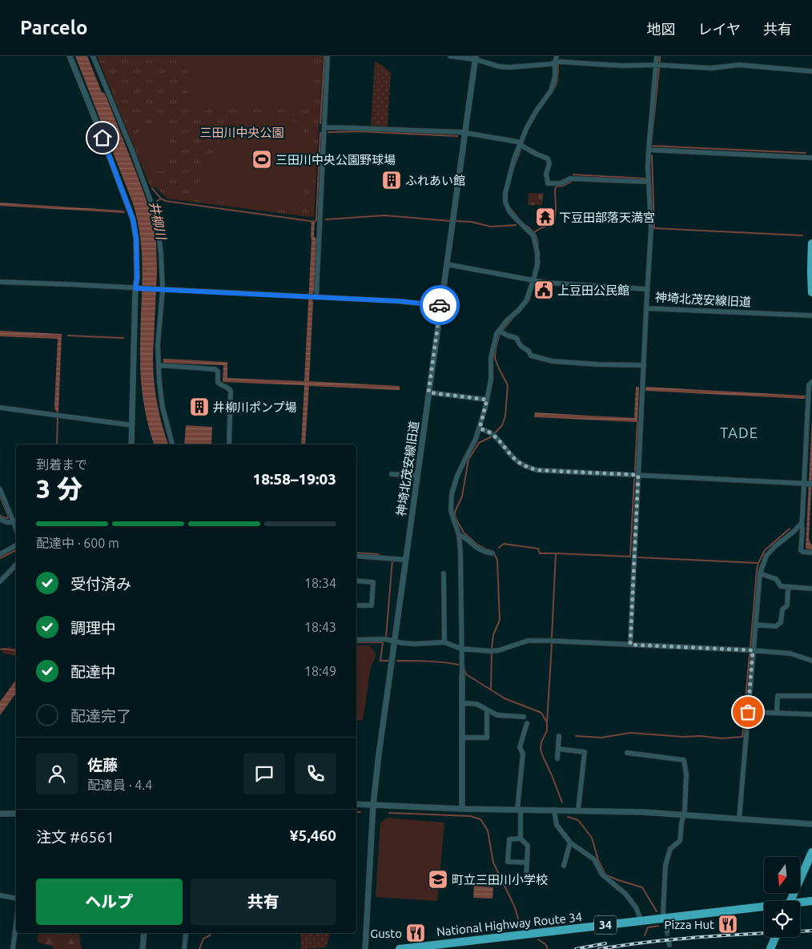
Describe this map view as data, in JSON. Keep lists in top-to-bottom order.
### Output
{
  "streets": {
    "highway": ["National Highway Route 34", "34"],
    "street": ["神埼北茂安線旧道"]
  },
  "districts": ["TADE"],
  "water": ["井柳川"],
  "parks": ["三田川中央公園"],
  "places": {
    "sports": ["三田川中央公園野球場"],
    "building": ["ふれあい館", "井柳川ポンプ場"],
    "temple": ["下豆田部落天満宮"],
    "public building": ["上豆田公民館"],
    "school or university": ["町立三田川小学校"],
    "restaurant": ["Pizza Hut", "Gusto"]
  },
  "north": "bottom",
  "page": {
    "header": "Parcelo",
    "nav": ["地図", "レイヤ", "共有"],
    "heading": ["3 分", "到着まで", "18:58–19:03"],
    "panel": [
      "佐藤",
      "配達員 · 4.4",
      "注文 #6561",
      "¥5,460"
    ],
    "bar": "配達中 · 600 m",
    "list": [
      ["受付済み", "18:34"],
      ["調理中", "18:43"],
      ["配達中", "18:49"],
      "配達完了"
    ],
    "buttons": ["ヘルプ", "共有"]
  }
}
